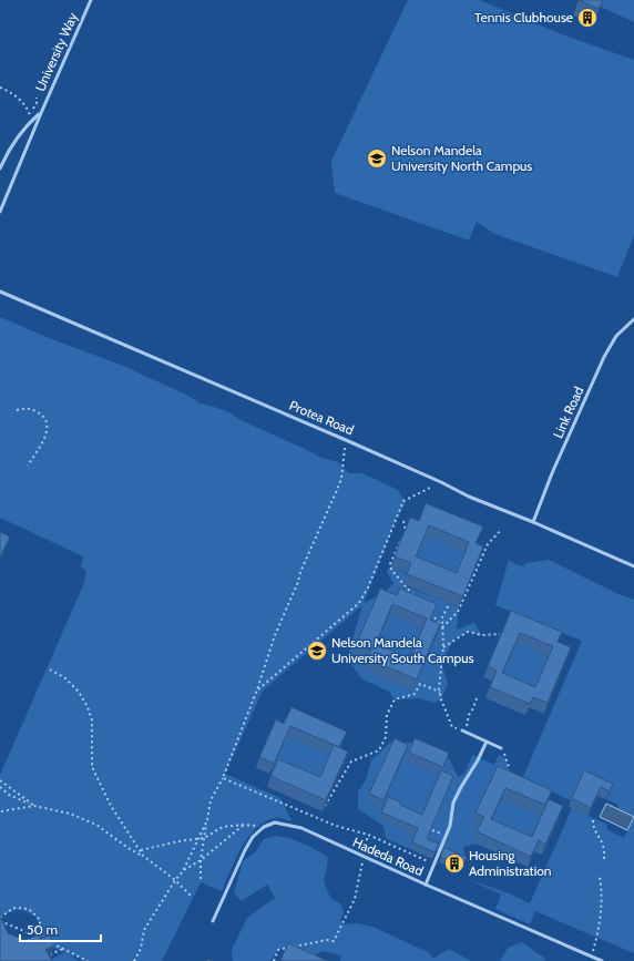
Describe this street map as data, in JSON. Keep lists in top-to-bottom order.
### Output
{
  "streets": {
    "lane": [
      "University Way",
      "Link Road",
      "Protea Road",
      "Hadeda Road"
    ]
  },
  "crossings": [
    ["Link Road", "Protea Road"]
  ],
  "places": {
    "building": ["Tennis Clubhouse", "Housing Administration"],
    "school or university": ["Nelson Mandela University North Campus", "Nelson Mandela University South Campus"]
  },
  "scale_bar": "50 m"
}
